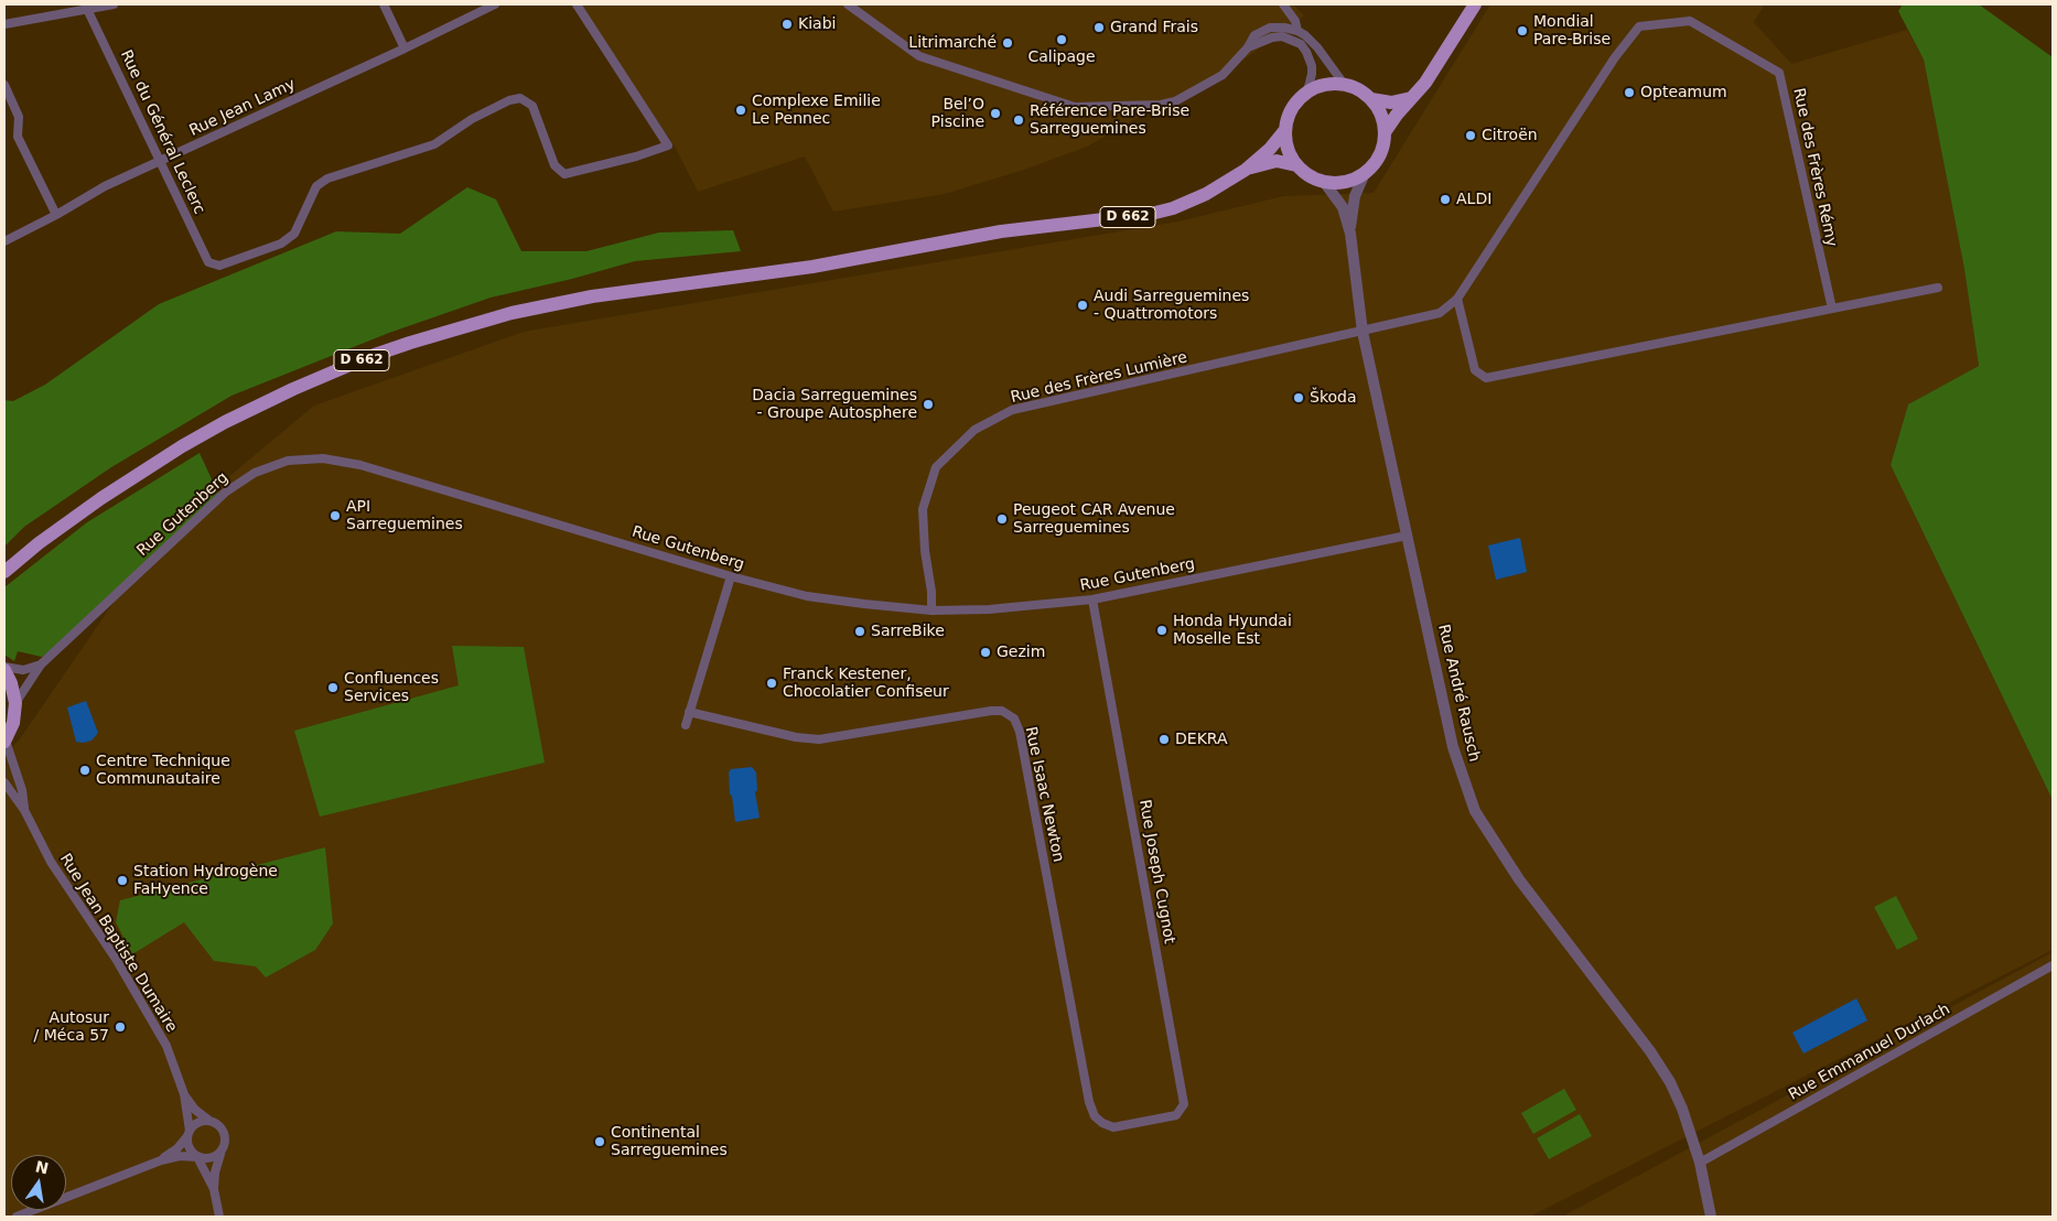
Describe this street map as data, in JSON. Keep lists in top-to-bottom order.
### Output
{
  "streets": {
    "main road": ["D 662"],
    "street": [
      "Rue Jean Lamy",
      "Rue du Général Leclerc",
      "Rue des Frères Rémy",
      "Rue des Frères Lumière",
      "Rue Gutenberg",
      "Rue André Rausch",
      "Rue Isaac Newton",
      "Rue Joseph Cugnot",
      "Rue Jean Baptiste Dumaire",
      "Rue Emmanuel Durlach"
    ]
  },
  "crossings": [
    ["Rue Jean Lamy", "Rue du Général Leclerc"],
    ["Rue des Frères Rémy", "Rue des Frères Lumière"],
    ["Rue des Frères Rémy", "Rue André Rausch"],
    ["D 662", "Rue André Rausch"],
    ["Rue des Frères Lumière", "Rue Gutenberg"],
    ["Rue des Frères Lumière", "Rue André Rausch"],
    ["Rue Gutenberg", "Rue André Rausch"],
    ["Rue Gutenberg", "Rue Joseph Cugnot"],
    ["Rue André Rausch", "Rue Emmanuel Durlach"],
    ["Rue Isaac Newton", "Rue Joseph Cugnot"]
  ],
  "places": [
    "Kiabi",
    "Grand Frais",
    "Mondial Pare-Brise",
    "Calipage",
    "Litrimarché",
    "Opteamum",
    "Complexe Emilie Le Pennec",
    "Bel’O Piscine",
    "Référence Pare-Brise Sarreguemines",
    "Citroën",
    "ALDI",
    "Audi Sarreguemines - Quattromotors",
    "Škoda",
    "Dacia Sarreguemines - Groupe Autosphere",
    "API Sarreguemines",
    "Peugeot CAR Avenue Sarreguemines",
    "Honda Hyundai Moselle Est",
    "SarreBike",
    "Gezim",
    "Franck Kestener, Chocolatier Confiseur",
    "Confluences Services",
    "DEKRA",
    "Centre Technique Communautaire",
    "Station Hydrogène FaHyence",
    "Autosur / Méca 57",
    "Continental Sarreguemines"
  ],
  "north": "top"
}
